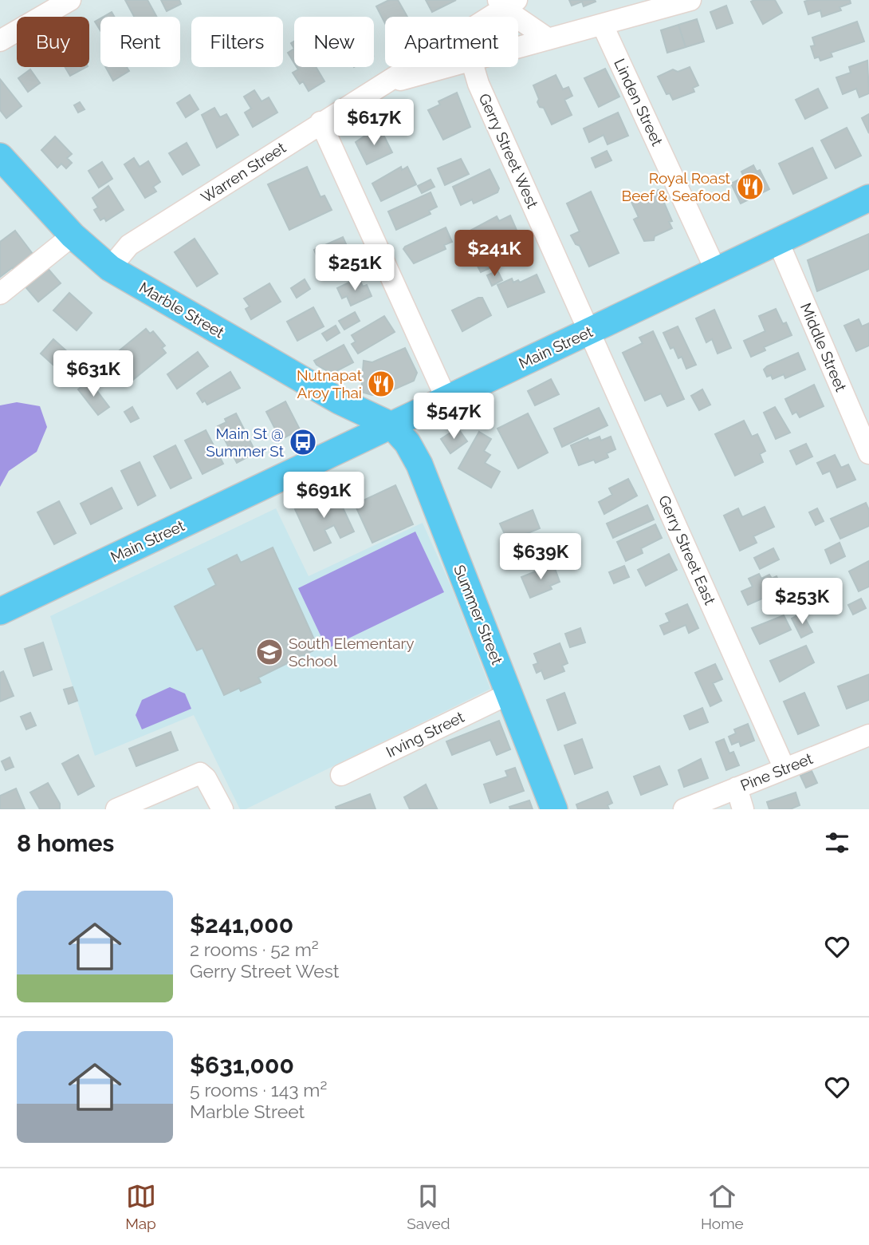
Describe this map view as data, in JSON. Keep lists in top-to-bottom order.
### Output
{
  "streets": {
    "main road": ["Marble Street", "Main Street", "Summer Street"],
    "street": [
      "Linden Street",
      "Gerry Street West",
      "Warren Street",
      "Middle Street",
      "Gerry Street East",
      "Irving Street",
      "Pine Street"
    ]
  },
  "crossings": [
    ["Linden Street", "Warren Street"],
    ["Linden Street", "Main Street"],
    ["Gerry Street West", "Main Street"],
    ["Gerry Street West", "Gerry Street East"],
    ["Warren Street", "Marble Street"],
    ["Marble Street", "Main Street"],
    ["Marble Street", "Summer Street"],
    ["Main Street", "Middle Street"],
    ["Main Street", "Gerry Street East"],
    ["Main Street", "Summer Street"],
    ["Gerry Street East", "Pine Street"],
    ["Summer Street", "Irving Street"]
  ],
  "places": {
    "restaurant": ["Royal Roast Beef & Seafood", "Nutnapat Aroy Thai"],
    "bus stop": ["Main St @ Summer St"],
    "school or university": ["South Elementary School"]
  },
  "page": {
    "chip": [
      "Buy",
      "Rent",
      "Filters",
      "New",
      "Apartment"
    ],
    "price": [
      "$617K",
      "$241K",
      "$251K",
      "$631K",
      "$547K",
      "$691K",
      "$639K",
      "$253K"
    ],
    "heading": "8 homes",
    "list": [
      {
        "name": "$241,000",
        "note": "2 rooms · 52 m² · Gerry Street West"
      },
      {
        "name": "$631,000",
        "note": "5 rooms · 143 m² · Marble Street"
      }
    ],
    "tabs": ["Map", "Saved", "Home"]
  }
}
